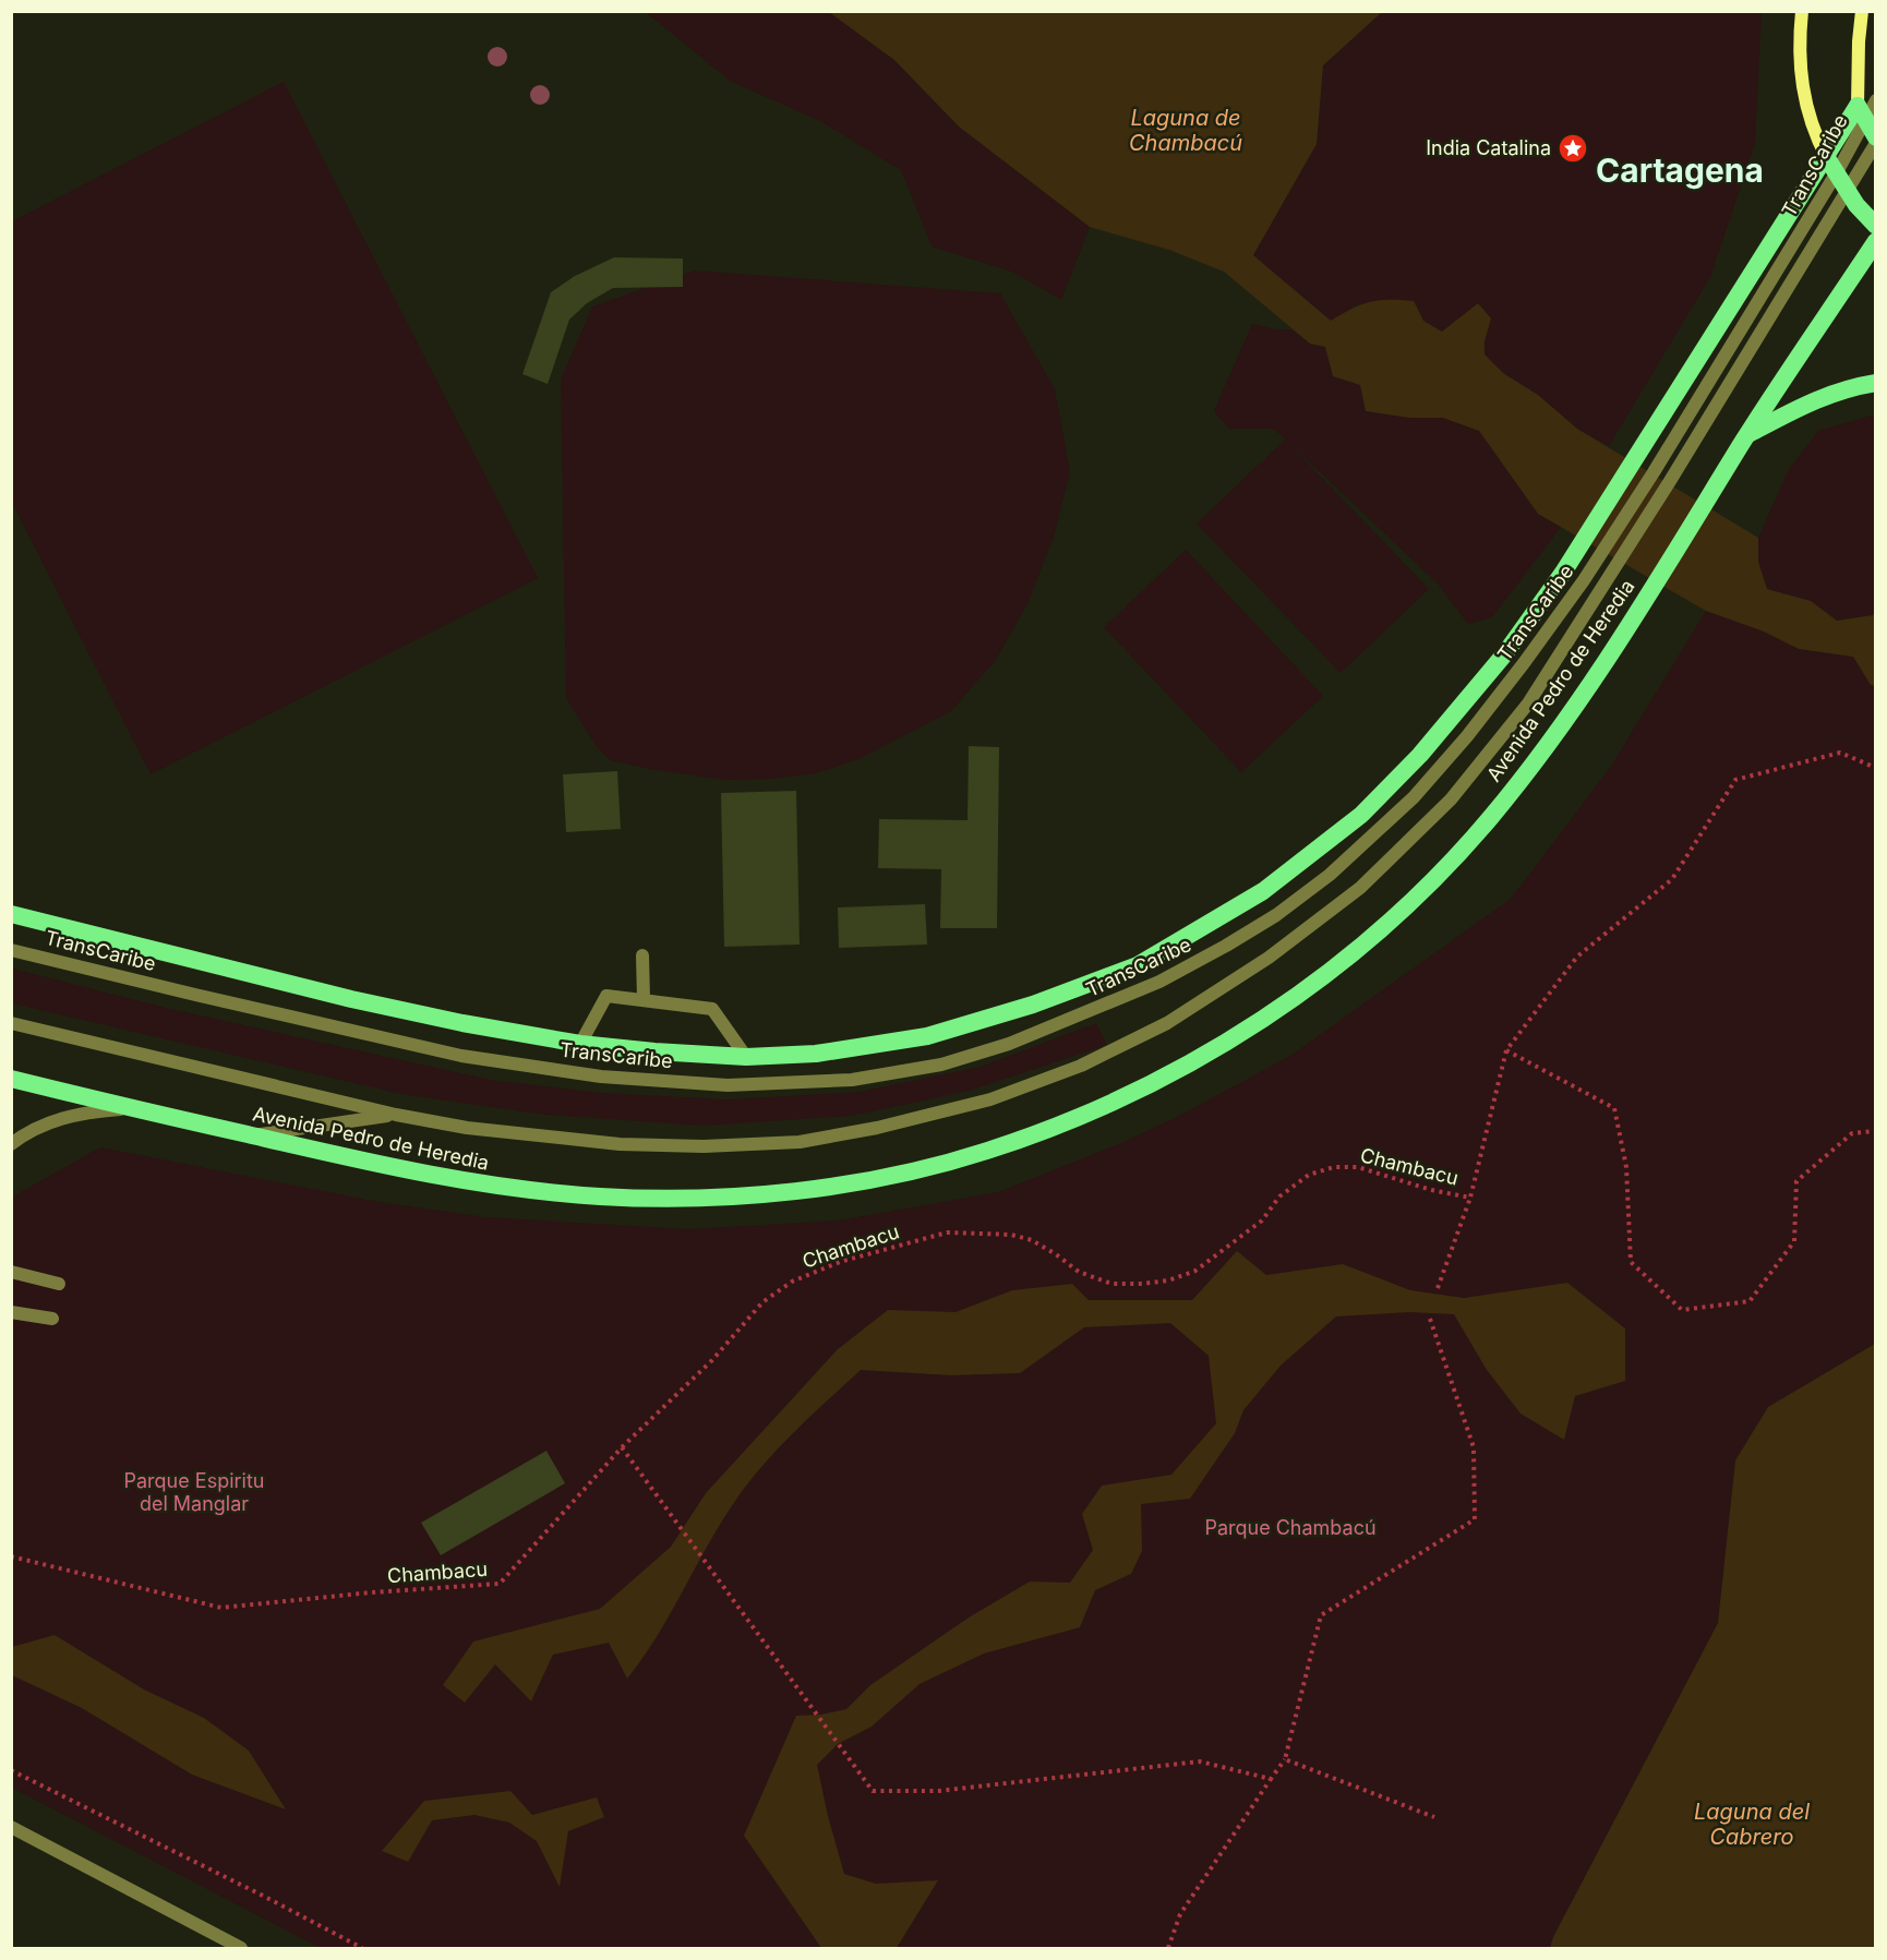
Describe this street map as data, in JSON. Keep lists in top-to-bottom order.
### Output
{
  "streets": {
    "highway": ["Avenida Pedro de Heredia"],
    "lane": ["TransCaribe"],
    "path": ["Chambacu"]
  },
  "crossings": [
    ["TransCaribe", "Avenida Pedro de Heredia"]
  ],
  "districts": ["Cartagena"],
  "water": ["Laguna de Chambacú", "Laguna del Cabrero"],
  "parks": ["Parque Espiritu del Manglar", "Parque Chambacú"],
  "places": {
    "place": ["India Catalina"]
  }
}
